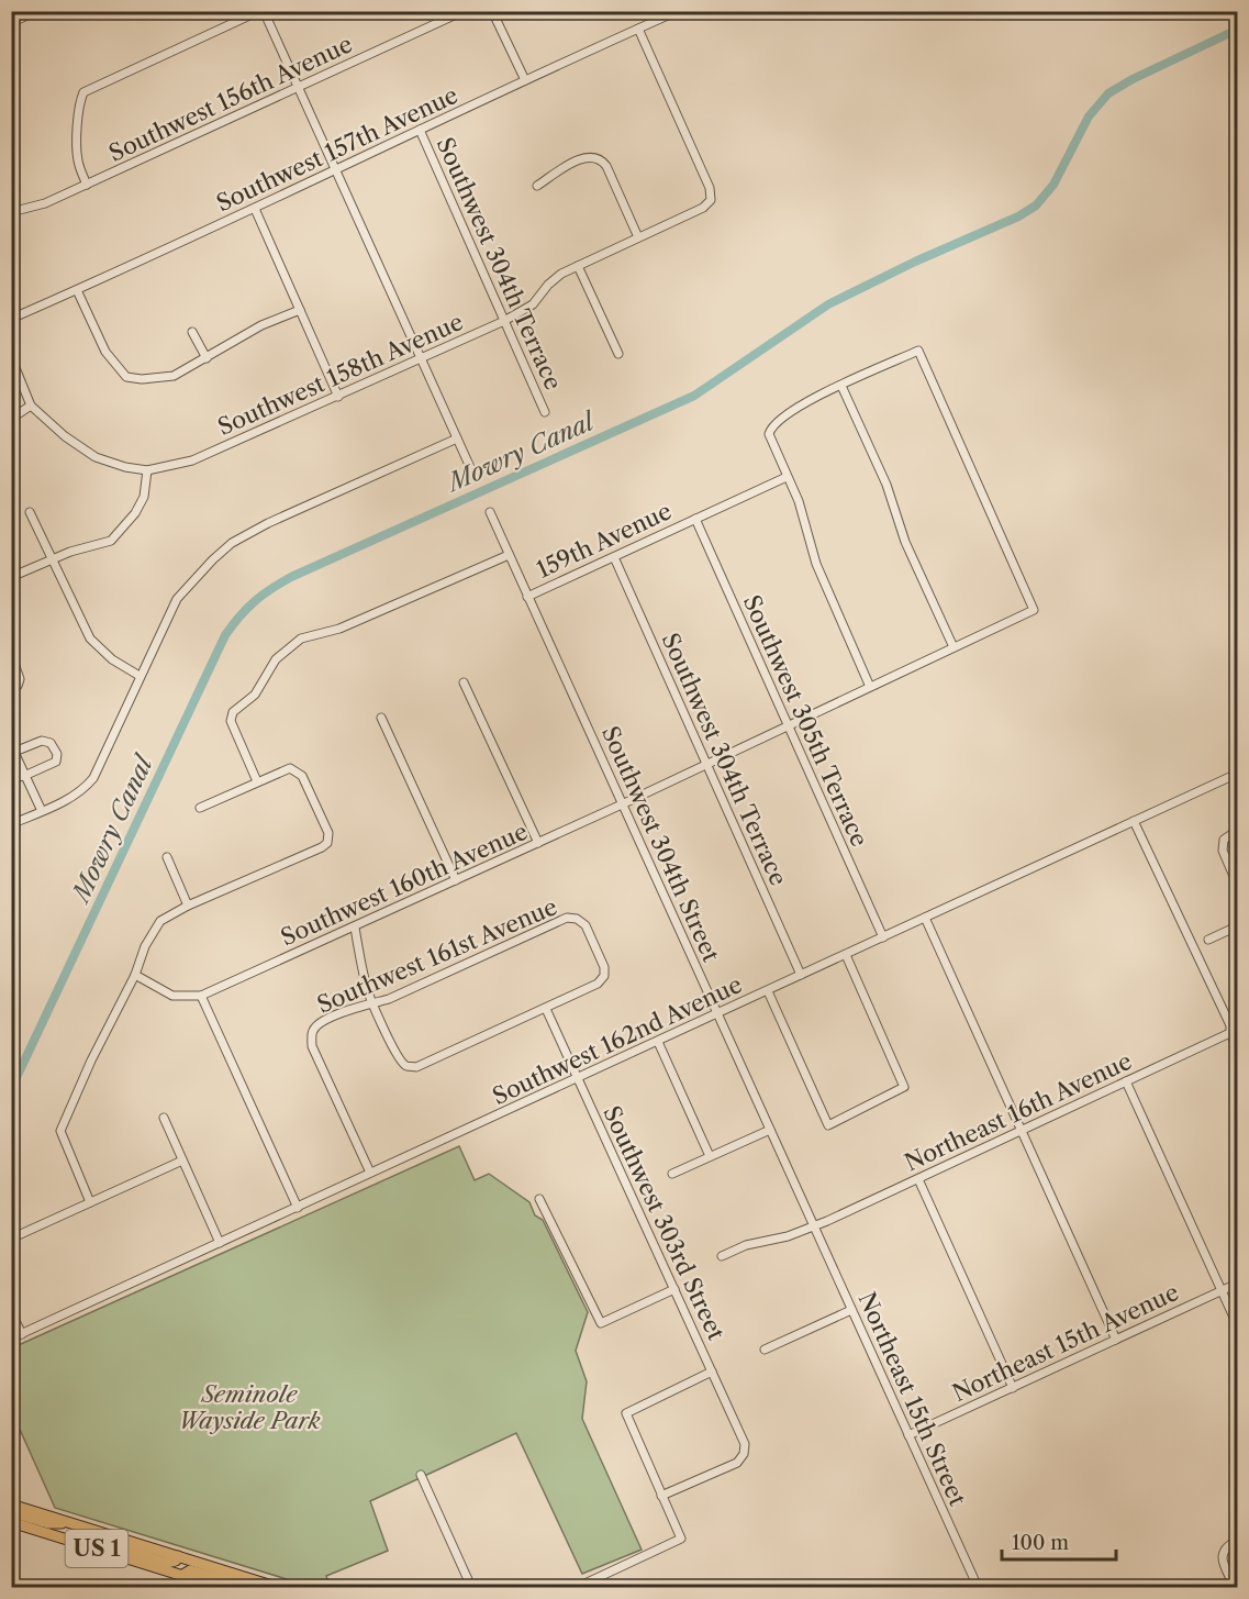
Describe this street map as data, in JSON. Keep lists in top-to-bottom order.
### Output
{
  "streets": {
    "highway": ["US 1"],
    "street": [
      "Southwest 156th Avenue",
      "Southwest 157th Avenue",
      "Southwest 304th Terrace",
      "Southwest 158th Avenue",
      "159th Avenue",
      "Southwest 305th Terrace",
      "Southwest 304th Street",
      "Southwest 160th Avenue",
      "Southwest 161st Avenue",
      "Southwest 162nd Avenue",
      "Northeast 16th Avenue",
      "Southwest 303rd Street",
      "Northeast 15th Avenue",
      "Northeast 15th Street"
    ]
  },
  "crossings": [
    ["Southwest 157th Avenue", "Southwest 304th Terrace"],
    ["Southwest 157th Avenue", "Southwest 158th Avenue"],
    ["Southwest 304th Terrace", "Southwest 158th Avenue"],
    ["Southwest 304th Terrace", "159th Avenue"],
    ["Southwest 304th Terrace", "Southwest 160th Avenue"],
    ["Southwest 304th Terrace", "Southwest 162nd Avenue"],
    ["159th Avenue", "Southwest 305th Terrace"],
    ["159th Avenue", "Southwest 304th Street"],
    ["Southwest 305th Terrace", "Southwest 160th Avenue"],
    ["Southwest 305th Terrace", "Southwest 162nd Avenue"],
    ["Southwest 304th Street", "Southwest 160th Avenue"],
    ["Southwest 304th Street", "Southwest 162nd Avenue"],
    ["Southwest 304th Street", "Northeast 16th Avenue"],
    ["Southwest 304th Street", "Northeast 15th Street"],
    ["Southwest 161st Avenue", "Southwest 162nd Avenue"],
    ["Southwest 161st Avenue", "Southwest 303rd Street"],
    ["Southwest 162nd Avenue", "Southwest 303rd Street"],
    ["Northeast 16th Avenue", "Northeast 15th Street"],
    ["Northeast 15th Avenue", "Northeast 15th Street"]
  ],
  "water": ["Mowry Canal"],
  "parks": ["Seminole Wayside Park"],
  "scale_bar": "100 m"
}
